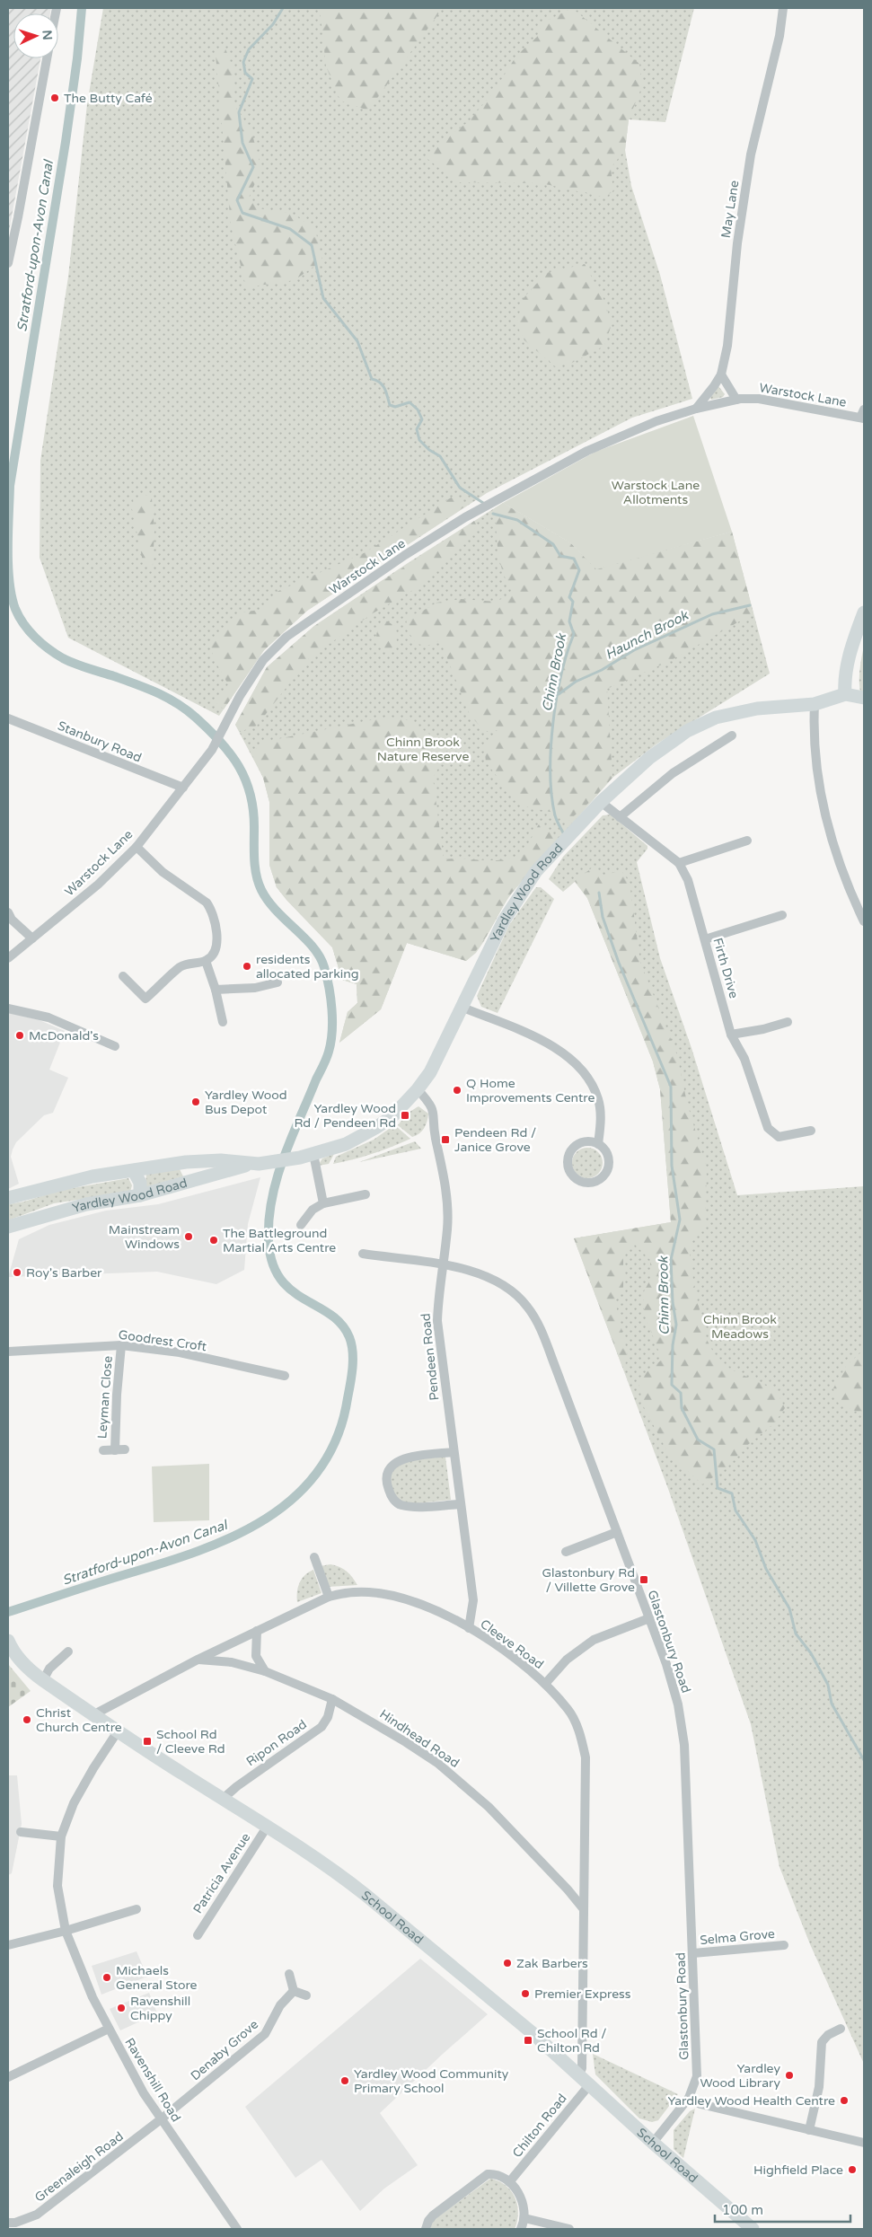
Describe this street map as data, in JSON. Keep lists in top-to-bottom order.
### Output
{
  "streets": {
    "street": [
      "May Lane",
      "Warstock Lane",
      "Stanbury Road",
      "Yardley Wood Road",
      "Firth Drive",
      "Goodrest Croft",
      "Pendeen Road",
      "Leyman Close",
      "Glastonbury Road",
      "Cleeve Road",
      "Hindhead Road",
      "Ripon Road",
      "Patricia Avenue",
      "School Road",
      "Selma Grove",
      "Denaby Grove",
      "Ravenshill Road",
      "Chilton Road",
      "Greenaleigh Road"
    ]
  },
  "crossings": [
    ["May Lane", "Warstock Lane"],
    ["Warstock Lane", "Stanbury Road"],
    ["Yardley Wood Road", "Firth Drive"],
    ["Yardley Wood Road", "Pendeen Road"],
    ["Goodrest Croft", "Leyman Close"],
    ["Pendeen Road", "Glastonbury Road"],
    ["Pendeen Road", "Cleeve Road"],
    ["Glastonbury Road", "School Road"],
    ["Glastonbury Road", "Selma Grove"],
    ["Cleeve Road", "Hindhead Road"],
    ["Cleeve Road", "School Road"],
    ["Hindhead Road", "Ripon Road"],
    ["Ripon Road", "School Road"],
    ["Patricia Avenue", "School Road"],
    ["School Road", "Ravenshill Road"],
    ["School Road", "Chilton Road"],
    ["Denaby Grove", "Ravenshill Road"],
    ["Denaby Grove", "Greenaleigh Road"],
    ["Ravenshill Road", "Greenaleigh Road"]
  ],
  "water": ["Stratford-upon-Avon Canal", "Haunch Brook", "Chinn Brook"],
  "parks": ["Warstock Lane Allotments", "Chinn Brook Nature Reserve", "Chinn Brook Meadows"],
  "places": {
    "other": [
      "The Butty Café",
      "residents allocated parking",
      "McDonald's",
      "Q Home Improvements Centre",
      "Yardley Wood Bus Depot",
      "Mainstream Windows",
      "The Battleground Martial Arts Centre",
      "Roy's Barber",
      "Christ Church Centre",
      "Zak Barbers",
      "Michaels General Store",
      "Premier Express",
      "Ravenshill Chippy",
      "Yardley Wood Library",
      "Yardley Wood Community Primary School",
      "Yardley Wood Health Centre",
      "Highfield Place"
    ],
    "transit": [
      "Yardley Wood Rd / Pendeen Rd",
      "Pendeen Rd / Janice Grove",
      "Glastonbury Rd / Villette Grove",
      "School Rd / Cleeve Rd",
      "School Rd / Chilton Rd"
    ]
  },
  "scale_bar": "100 m",
  "north": "right"
}
